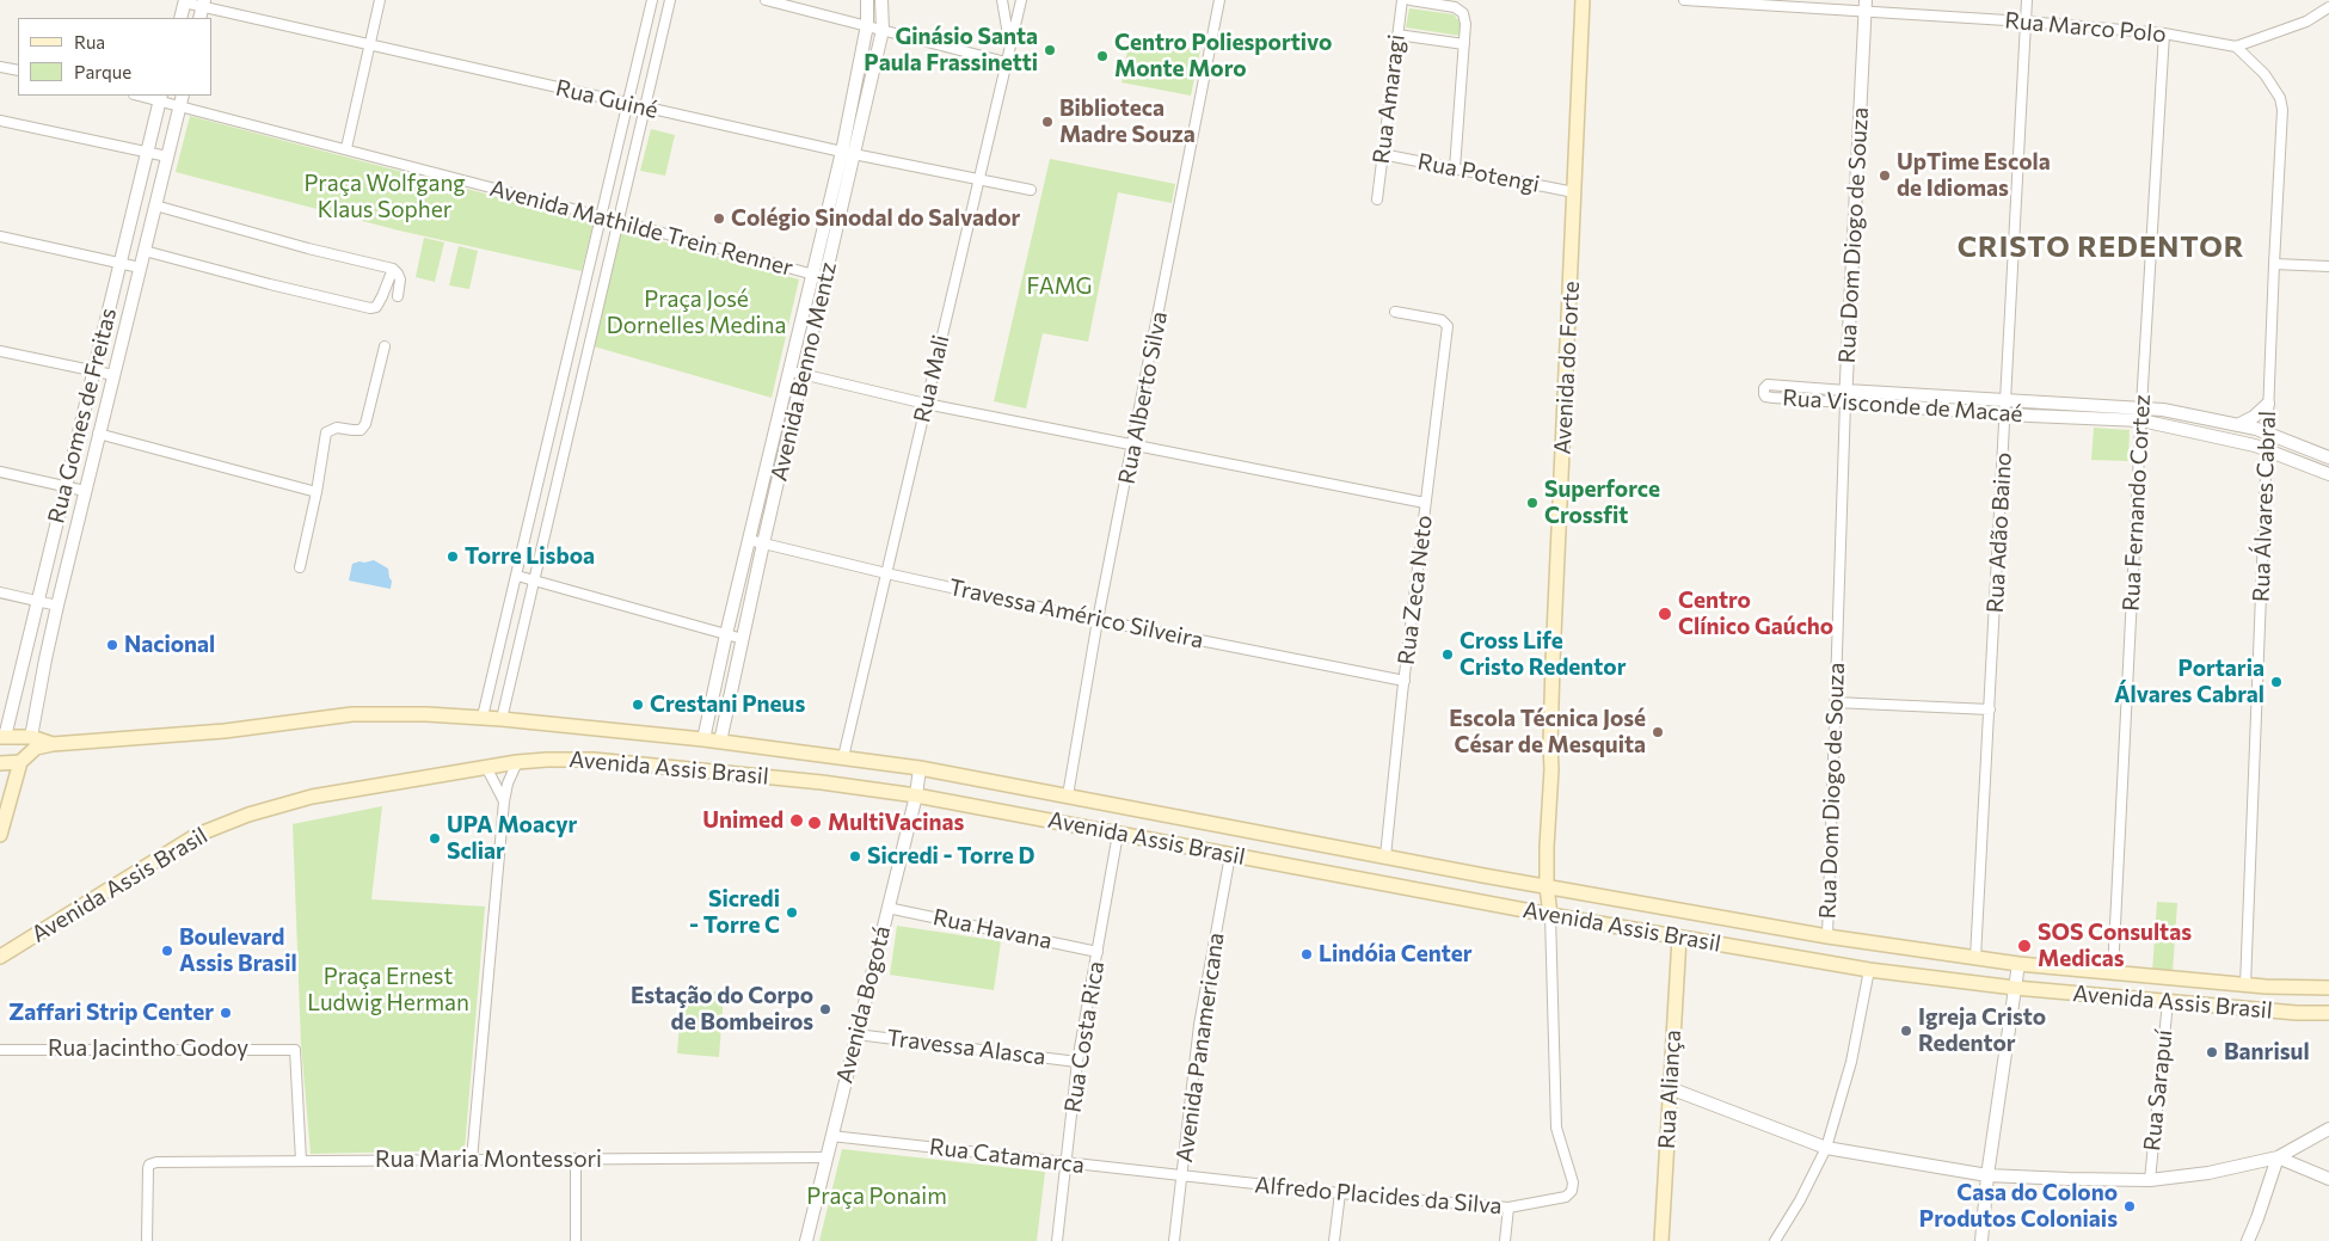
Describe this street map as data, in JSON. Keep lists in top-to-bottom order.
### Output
{
  "streets": {
    "main road": ["Avenida do Forte", "Avenida Assis Brasil", "Rua Aliança"],
    "street": [
      "Rua Marco Polo",
      "Rua Guiné",
      "Rua Amaragi",
      "Rua Potengi",
      "Avenida Mathilde Trein Renner",
      "Rua Dom Diogo de Souza",
      "Avenida Benno Mentz",
      "Rua Mali",
      "Rua Alberto Silva",
      "Rua Visconde de Macaé",
      "Rua Gomes de Freitas",
      "Rua Fernando Cortez",
      "Rua Álvares Cabral",
      "Rua Adão Baino",
      "Rua Zeca Neto",
      "Travessa Américo Silveira",
      "Rua Havana",
      "Avenida Bogotá",
      "Rua Costa Rica",
      "Travessa Alasca",
      "Avenida Panamericana",
      "Rua Jacintho Godoy",
      "Rua Sarapuí",
      "Rua Catamarca",
      "Rua Maria Montessori",
      "Alfredo Placides da Silva"
    ]
  },
  "crossings": [
    ["Rua Marco Polo", "Rua Dom Diogo de Souza"],
    ["Rua Marco Polo", "Rua Fernando Cortez"],
    ["Rua Marco Polo", "Rua Álvares Cabral"],
    ["Rua Marco Polo", "Rua Adão Baino"],
    ["Rua Guiné", "Avenida Benno Mentz"],
    ["Rua Guiné", "Rua Mali"],
    ["Rua Amaragi", "Rua Potengi"],
    ["Rua Potengi", "Avenida do Forte"],
    ["Avenida Mathilde Trein Renner", "Avenida Benno Mentz"],
    ["Avenida Mathilde Trein Renner", "Rua Gomes de Freitas"],
    ["Rua Dom Diogo de Souza", "Rua Visconde de Macaé"],
    ["Rua Dom Diogo de Souza", "Avenida Assis Brasil"],
    ["Avenida do Forte", "Avenida Assis Brasil"],
    ["Avenida do Forte", "Alfredo Placides da Silva"],
    ["Avenida Benno Mentz", "Travessa Américo Silveira"],
    ["Avenida Benno Mentz", "Avenida Assis Brasil"],
    ["Rua Mali", "Travessa Américo Silveira"],
    ["Rua Mali", "Avenida Assis Brasil"],
    ["Rua Alberto Silva", "Travessa Américo Silveira"],
    ["Rua Alberto Silva", "Avenida Assis Brasil"],
    ["Rua Visconde de Macaé", "Rua Fernando Cortez"],
    ["Rua Visconde de Macaé", "Rua Álvares Cabral"],
    ["Rua Visconde de Macaé", "Rua Adão Baino"],
    ["Rua Fernando Cortez", "Avenida Assis Brasil"],
    ["Rua Álvares Cabral", "Avenida Assis Brasil"],
    ["Rua Adão Baino", "Avenida Assis Brasil"],
    ["Rua Zeca Neto", "Travessa Américo Silveira"],
    ["Rua Zeca Neto", "Avenida Assis Brasil"],
    ["Avenida Assis Brasil", "Avenida Bogotá"],
    ["Avenida Assis Brasil", "Rua Costa Rica"],
    ["Avenida Assis Brasil", "Avenida Panamericana"],
    ["Avenida Assis Brasil", "Rua Aliança"],
    ["Avenida Assis Brasil", "Rua Sarapuí"],
    ["Avenida Assis Brasil", "Alfredo Placides da Silva"],
    ["Rua Havana", "Avenida Bogotá"],
    ["Rua Havana", "Rua Costa Rica"],
    ["Avenida Bogotá", "Travessa Alasca"],
    ["Avenida Bogotá", "Rua Catamarca"],
    ["Avenida Bogotá", "Rua Maria Montessori"],
    ["Rua Costa Rica", "Travessa Alasca"],
    ["Rua Costa Rica", "Rua Catamarca"],
    ["Avenida Panamericana", "Rua Catamarca"],
    ["Avenida Panamericana", "Alfredo Placides da Silva"],
    ["Rua Jacintho Godoy", "Rua Maria Montessori"],
    ["Rua Catamarca", "Alfredo Placides da Silva"]
  ],
  "districts": ["CRISTO REDENTOR"],
  "parks": [
    "Praça Wolfgang Klaus Sopher",
    "FAMG",
    "Praça José Dornelles Medina",
    "Praça Ernest Ludwig Herman",
    "Praça Ponaim"
  ],
  "places": [
    "Ginásio Santa Paula Frassinetti",
    "Centro Poliesportivo Monte Moro",
    "Biblioteca Madre Souza",
    "UpTime Escola de Idiomas",
    "Colégio Sinodal do Salvador",
    "Superforce Crossfit",
    "Torre Lisboa",
    "Centro Clínico Gaúcho",
    "Nacional",
    "Cross Life Cristo Redentor",
    "Portaria Álvares Cabral",
    "Crestani Pneus",
    "Escola Técnica José César de Mesquita",
    "Unimed",
    "MultiVacinas",
    "UPA Moacyr Scliar",
    "Sicredi - Torre D",
    "Sicredi - Torre C",
    "SOS Consultas Medicas",
    "Boulevard Assis Brasil",
    "Lindóia Center",
    "Estação do Corpo de Bombeiros",
    "Zaffari Strip Center",
    "Igreja Cristo Redentor",
    "Banrisul",
    "Casa do Colono Produtos Coloniais"
  ],
  "legend": ["Rua", "Parque"]
}
